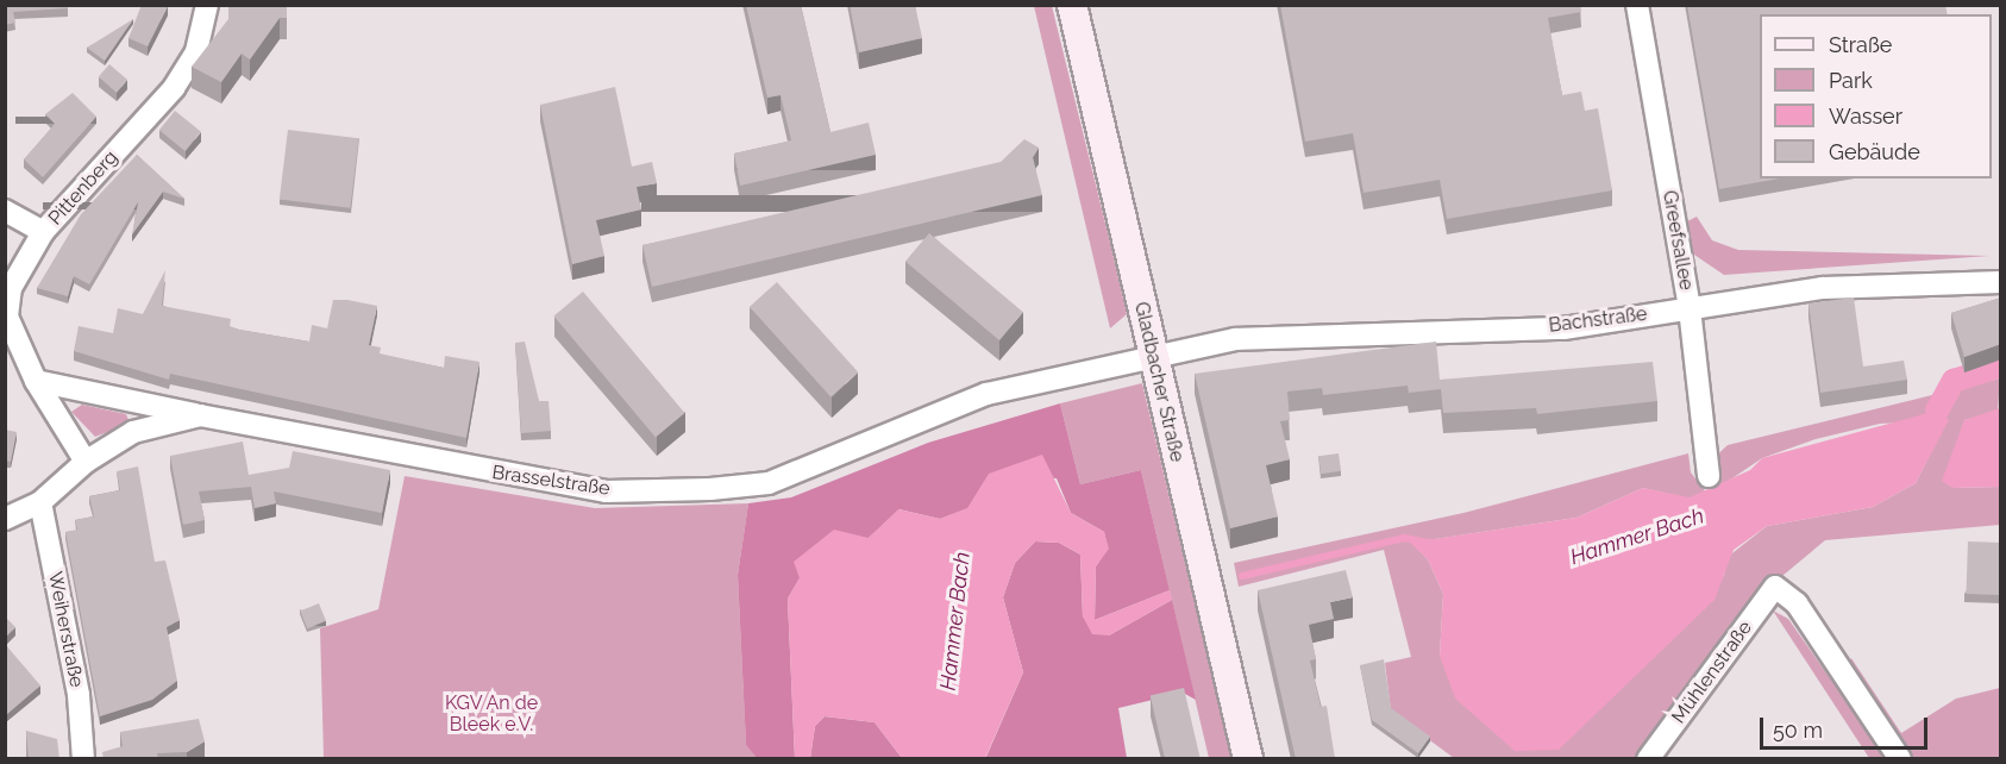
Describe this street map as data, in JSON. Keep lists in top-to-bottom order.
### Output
{
  "streets": {
    "main road": ["Gladbacher Straße"],
    "street": [
      "Pittenberg",
      "Greefsallee",
      "Bachstraße",
      "Brasselstraße",
      "Weiherstraße",
      "Mühlenstraße"
    ]
  },
  "crossings": [
    ["Pittenberg", "Brasselstraße"],
    ["Greefsallee", "Bachstraße"],
    ["Bachstraße", "Gladbacher Straße"],
    ["Bachstraße", "Brasselstraße"],
    ["Gladbacher Straße", "Brasselstraße"],
    ["Brasselstraße", "Weiherstraße"]
  ],
  "water": ["Hammer Bach"],
  "parks": ["KGV An de Bleek e.V."],
  "legend": [
    "Straße",
    "Park",
    "Wasser",
    "Gebäude"
  ],
  "scale_bar": "50 m"
}
